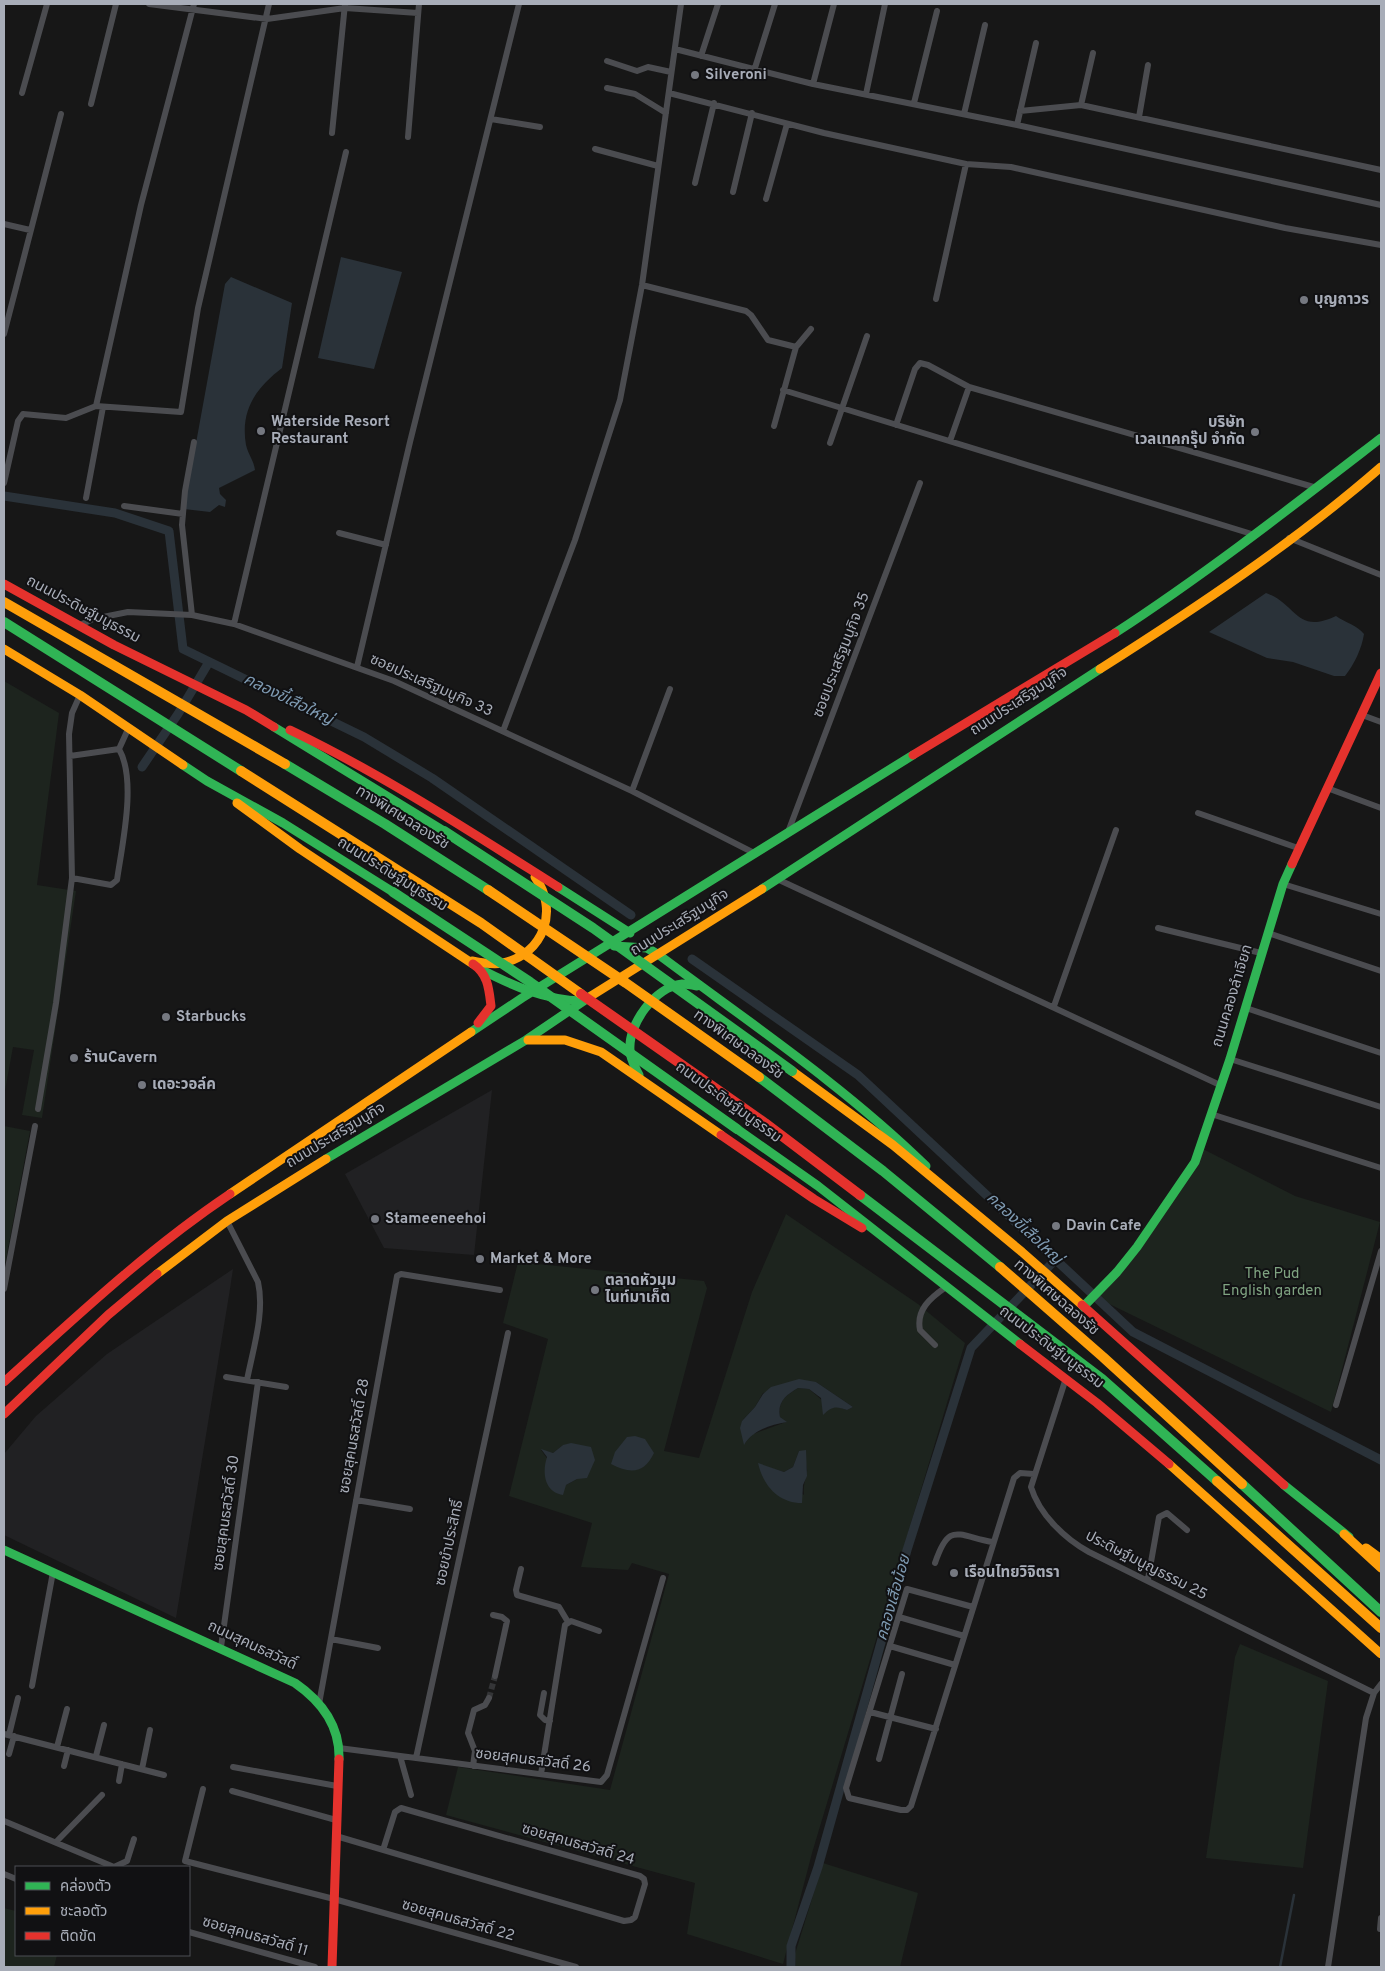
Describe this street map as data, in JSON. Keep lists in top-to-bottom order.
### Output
{
  "streets": {
    "main road": [
      "ถนนประดิษฐ์มนูธรรม",
      "ถนนประเสริฐมนูกิจ",
      "ทางพิเศษฉลองรัช",
      "ถนนคลองลำเจียก",
      "ถนนสุคนธสวัสดิ์"
    ],
    "street": [
      "ซอยประเสริฐมนูกิจ 35",
      "ซอยประเสริฐมนูกิจ 33",
      "ซอยสุคนธสวัสดิ์ 28",
      "ซอยสุคนธสวัสดิ์ 30",
      "ซอยขำประสิทธิ์",
      "ประดิษฐ์มนูญธรรม 25",
      "ซอยสุคนธสวัสดิ์ 26",
      "ซอยสุคนธสวัสดิ์ 24",
      "ซอยสุคนธสวัสดิ์ 22",
      "ซอยสุคนธสวัสดิ์ 11"
    ]
  },
  "crossings": [
    ["ถนนประดิษฐ์มนูธรรม", "ซอยประเสริฐมนูกิจ 33"],
    ["ถนนประดิษฐ์มนูธรรม", "ถนนคลองลำเจียก"],
    ["ถนนประดิษฐ์มนูธรรม", "ประดิษฐ์มนูญธรรม 25"],
    ["ซอยประเสริฐมนูกิจ 35", "ถนนประเสริฐมนูกิจ"],
    ["ซอยประเสริฐมนูกิจ 33", "ถนนประเสริฐมนูกิจ"],
    ["ซอยสุคนธสวัสดิ์ 28", "ถนนสุคนธสวัสดิ์"],
    ["ซอยสุคนธสวัสดิ์ 30", "ถนนสุคนธสวัสดิ์"],
    ["ซอยขำประสิทธิ์", "ซอยสุคนธสวัสดิ์ 26"],
    ["ถนนสุคนธสวัสดิ์", "ซอยสุคนธสวัสดิ์ 26"],
    ["ถนนสุคนธสวัสดิ์", "ซอยสุคนธสวัสดิ์ 24"],
    ["ถนนสุคนธสวัสดิ์", "ซอยสุคนธสวัสดิ์ 22"]
  ],
  "water": ["คลองขี้เสือใหญ่", "คลองเสือน้อย"],
  "parks": ["The Pud English garden"],
  "places": [
    "Silveroni",
    "บุญถาวร",
    "Waterside Resort Restaurant",
    "บริษัท เวลเทคกรุ๊ป จำกัด",
    "Starbucks",
    "ร้านCavern",
    "เดอะวอล์ค",
    "Stameeneehoi",
    "Davin Cafe",
    "Market & More",
    "ตลาดหัวมุม ไนท์มาเก็ต",
    "เรือนไทยวิจิตรา"
  ],
  "legend": ["คล่องตัว", "ชะลอตัว", "ติดขัด"]
}
